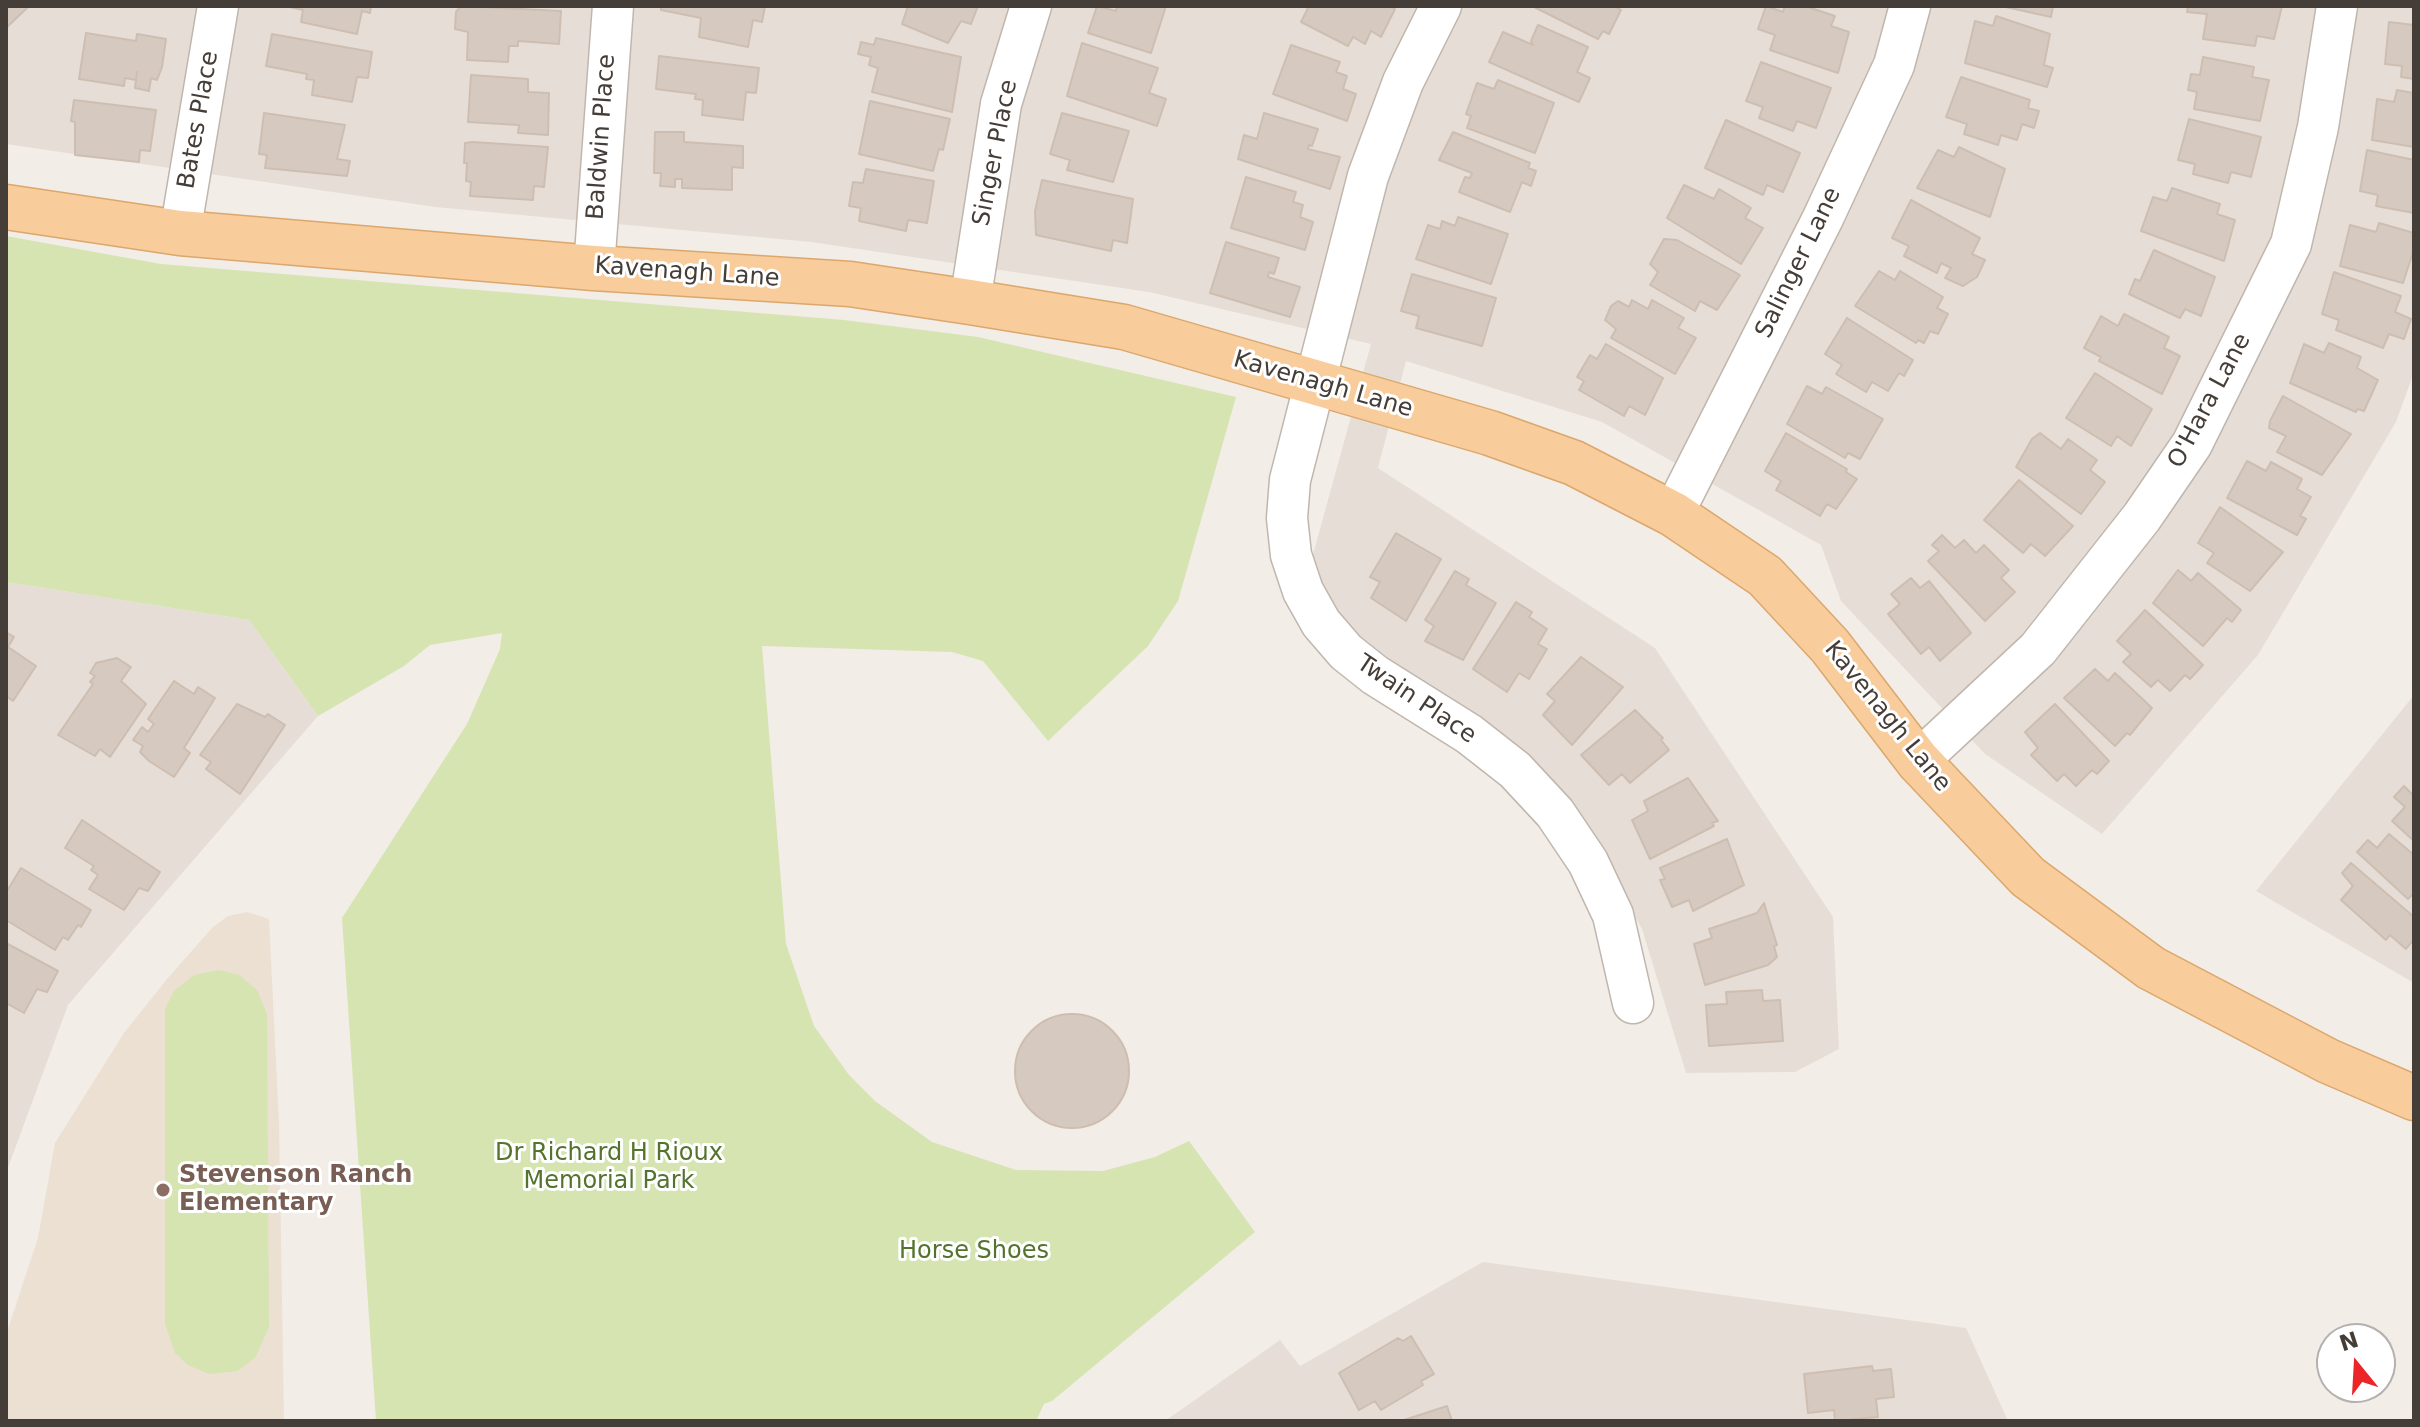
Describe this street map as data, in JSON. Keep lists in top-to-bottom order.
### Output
{
  "streets": {
    "main road": ["Kavenagh Lane"],
    "street": [
      "Bates Place",
      "Baldwin Place",
      "Singer Place",
      "Salinger Lane",
      "O'Hara Lane",
      "Twain Place"
    ]
  },
  "crossings": [
    ["Bates Place", "Kavenagh Lane"],
    ["Baldwin Place", "Kavenagh Lane"],
    ["Singer Place", "Kavenagh Lane"],
    ["Salinger Lane", "Kavenagh Lane"],
    ["Kavenagh Lane", "O'Hara Lane"],
    ["Kavenagh Lane", "Twain Place"]
  ],
  "parks": ["Dr Richard H Rioux Memorial Park", "Horse Shoes"],
  "places": ["Stevenson Ranch Elementary"],
  "north": "top"
}
